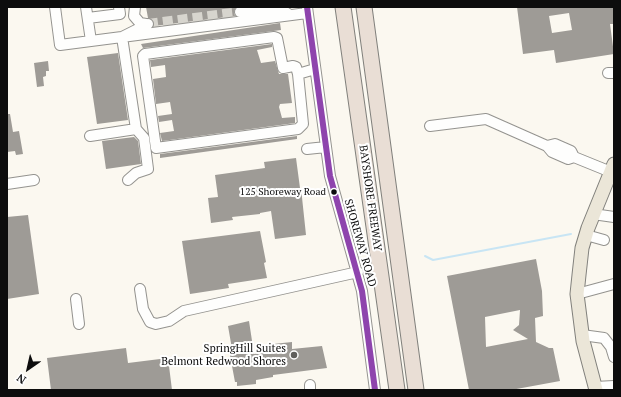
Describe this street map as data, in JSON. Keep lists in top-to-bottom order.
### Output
{
  "streets": {
    "highway": ["BAYSHORE FREEWAY"],
    "street": ["SHOREWAY ROAD"]
  },
  "places": ["125 Shoreway Road", "SpringHill Suites Belmont Redwood Shores"],
  "north": "bottom left"
}
